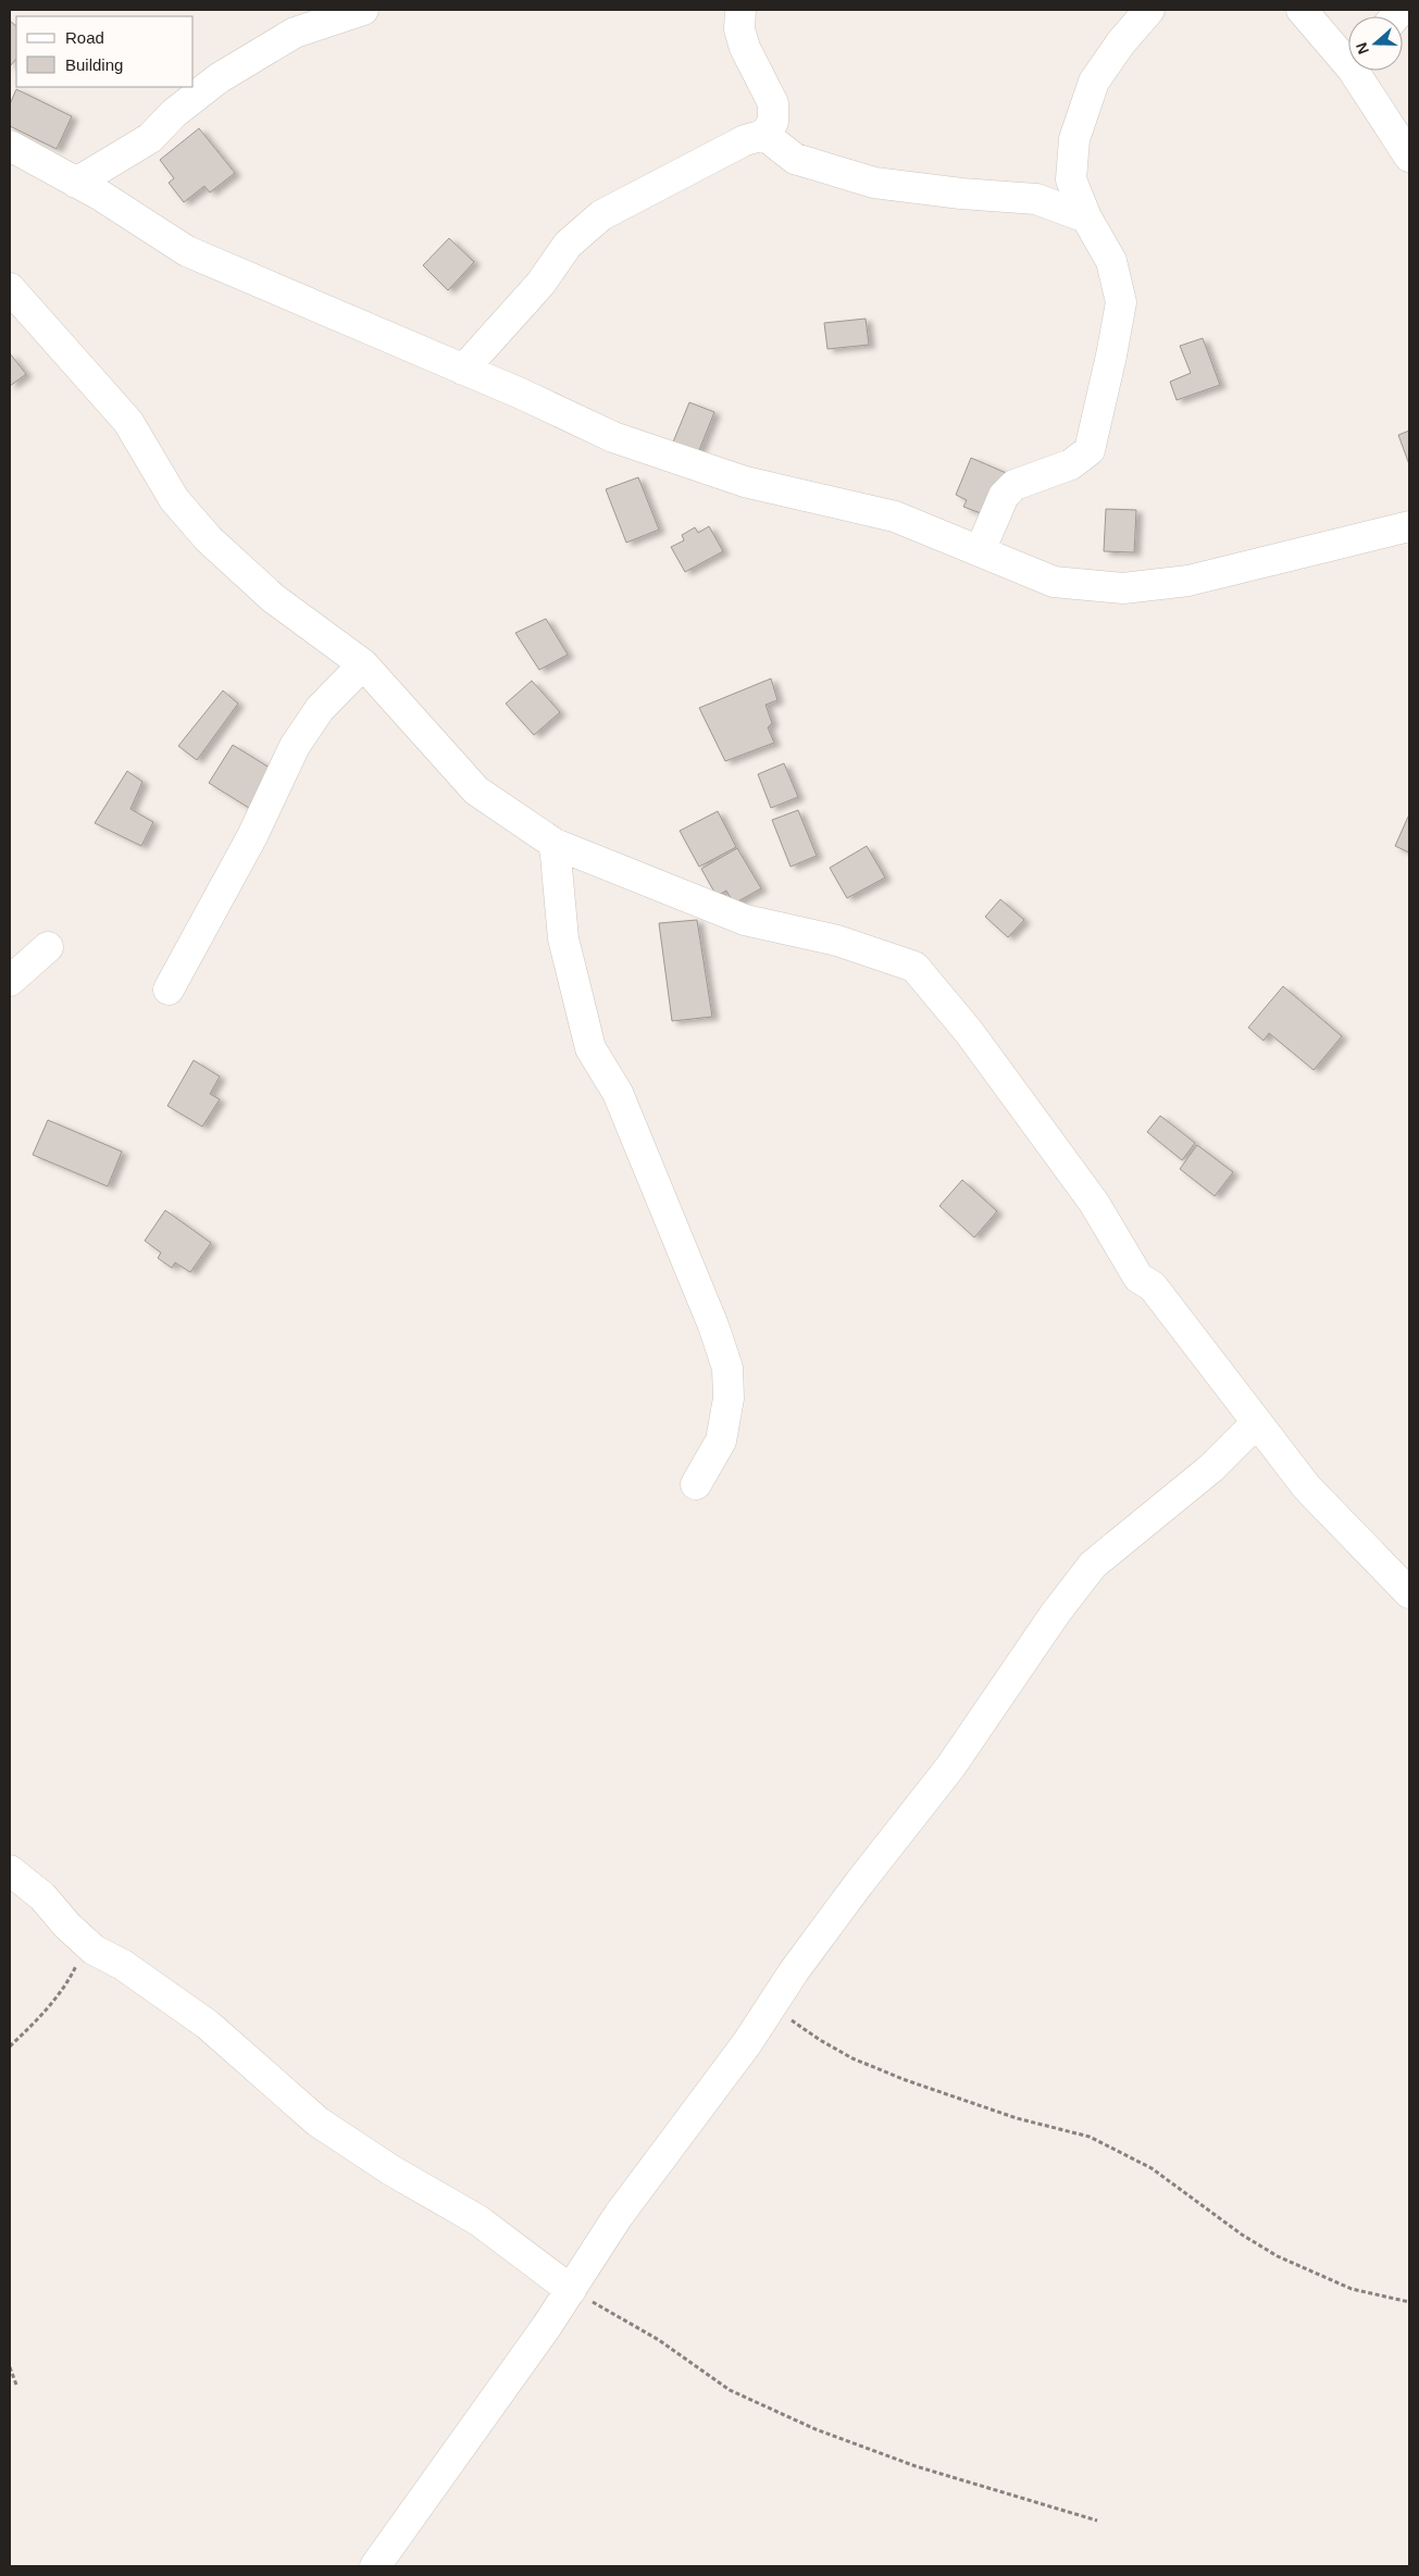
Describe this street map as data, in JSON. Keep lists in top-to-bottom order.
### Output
{
  "legend": ["Road", "Building"],
  "north": "left"
}
